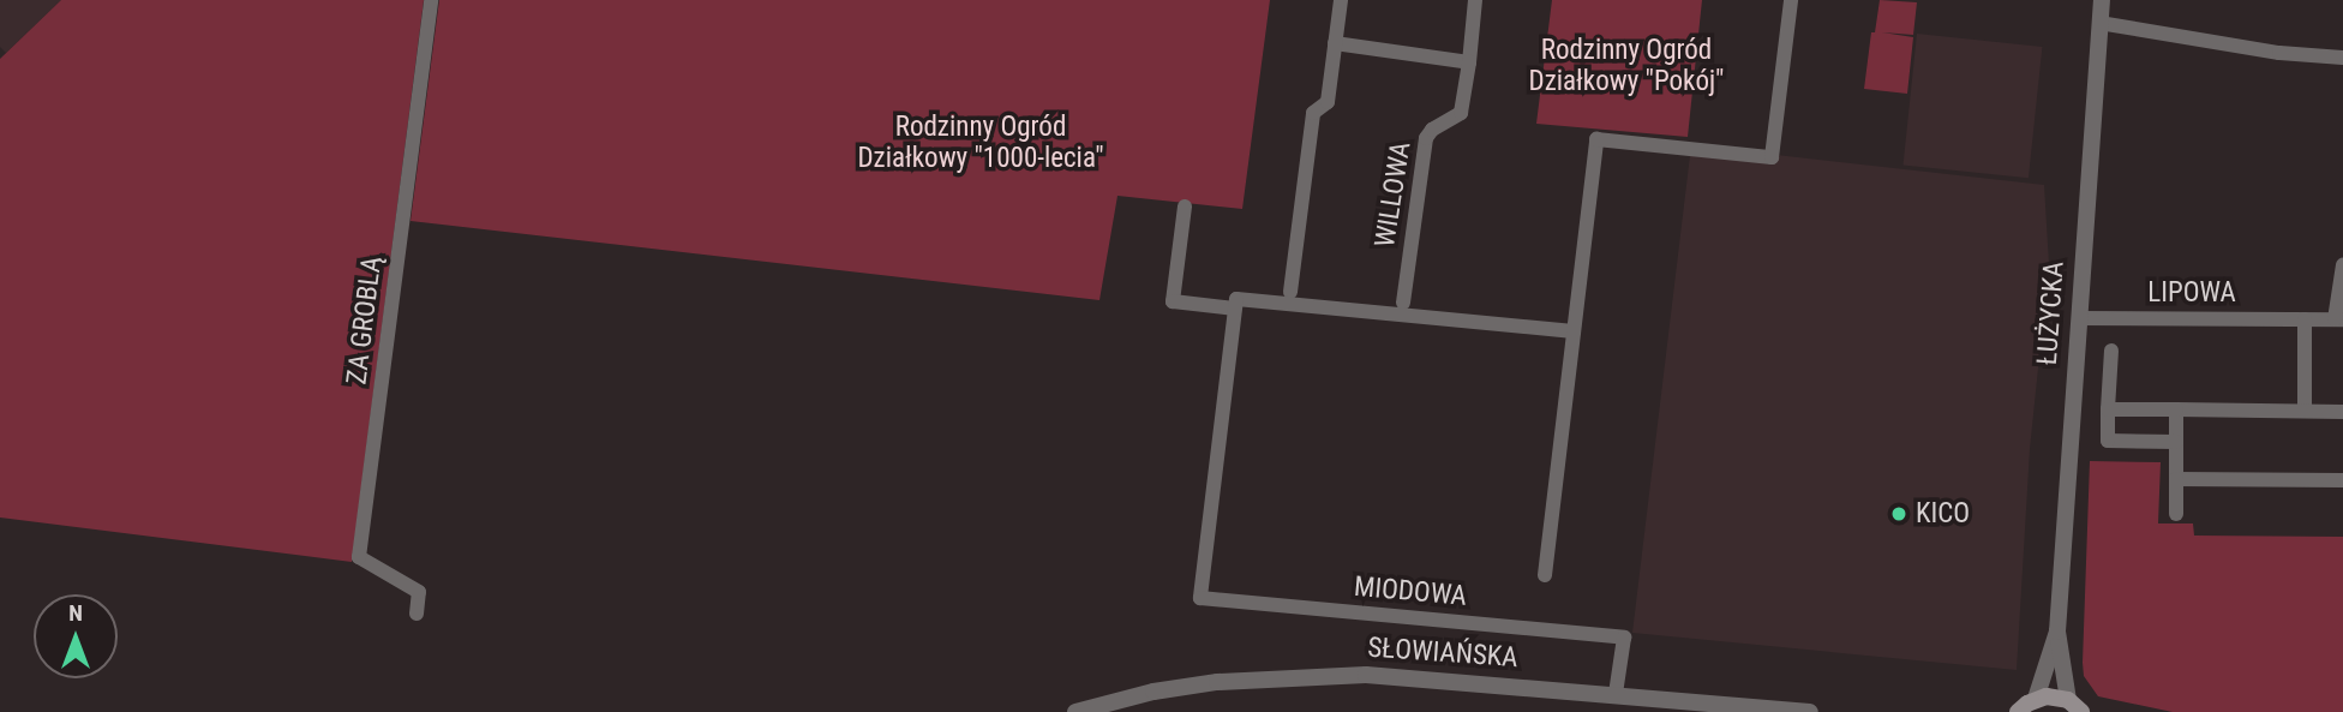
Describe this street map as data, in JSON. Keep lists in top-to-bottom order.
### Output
{
  "streets": {
    "street": [
      "WILLOWA",
      "LIPOWA",
      "ŁUŻYCKA",
      "ZA GROBLĄ",
      "MIODOWA",
      "SŁOWIAŃSKA"
    ]
  },
  "crossings": [
    ["LIPOWA", "ŁUŻYCKA"],
    ["MIODOWA", "SŁOWIAŃSKA"]
  ],
  "parks": ["Rodzinny Ogród Działkowy \"Pokój\"", "Rodzinny Ogród Działkowy \"1000-lecia\""],
  "places": ["KICO"],
  "north": "top"
}
